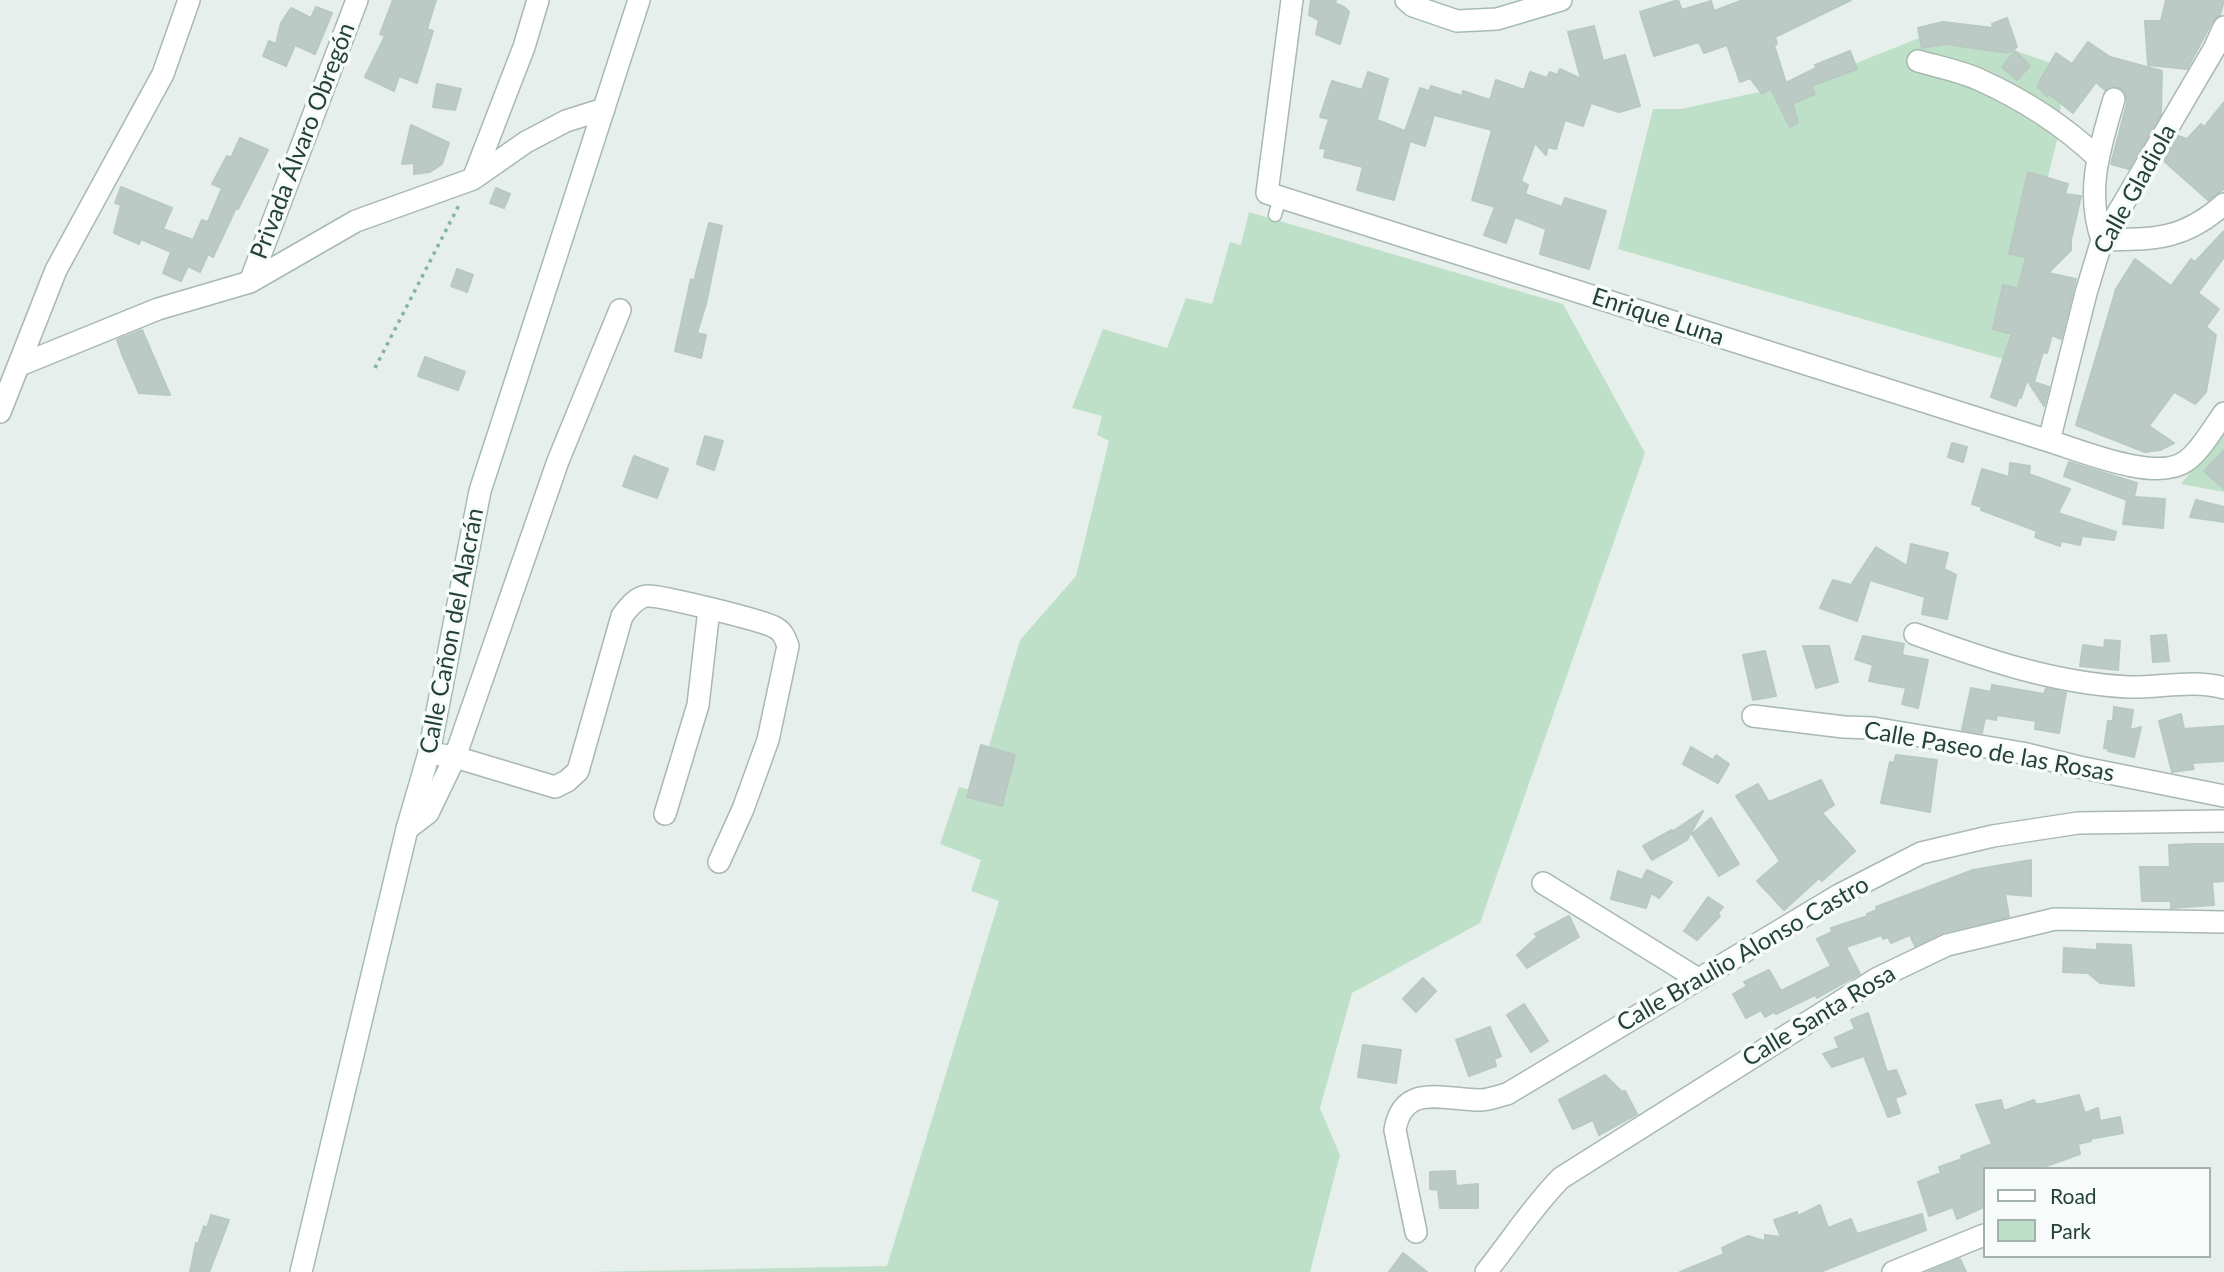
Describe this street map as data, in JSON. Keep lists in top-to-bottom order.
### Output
{
  "streets": {
    "street": [
      "Privada Álvaro Obregón",
      "Calle Gladiola",
      "Enrique Luna",
      "Calle Cañon del Alacrán",
      "Calle Paseo de las Rosas",
      "Calle Braulio Alonso Castro",
      "Calle Santa Rosa"
    ]
  },
  "crossings": [
    ["Calle Gladiola", "Enrique Luna"]
  ],
  "legend": ["Road", "Park"]
}
